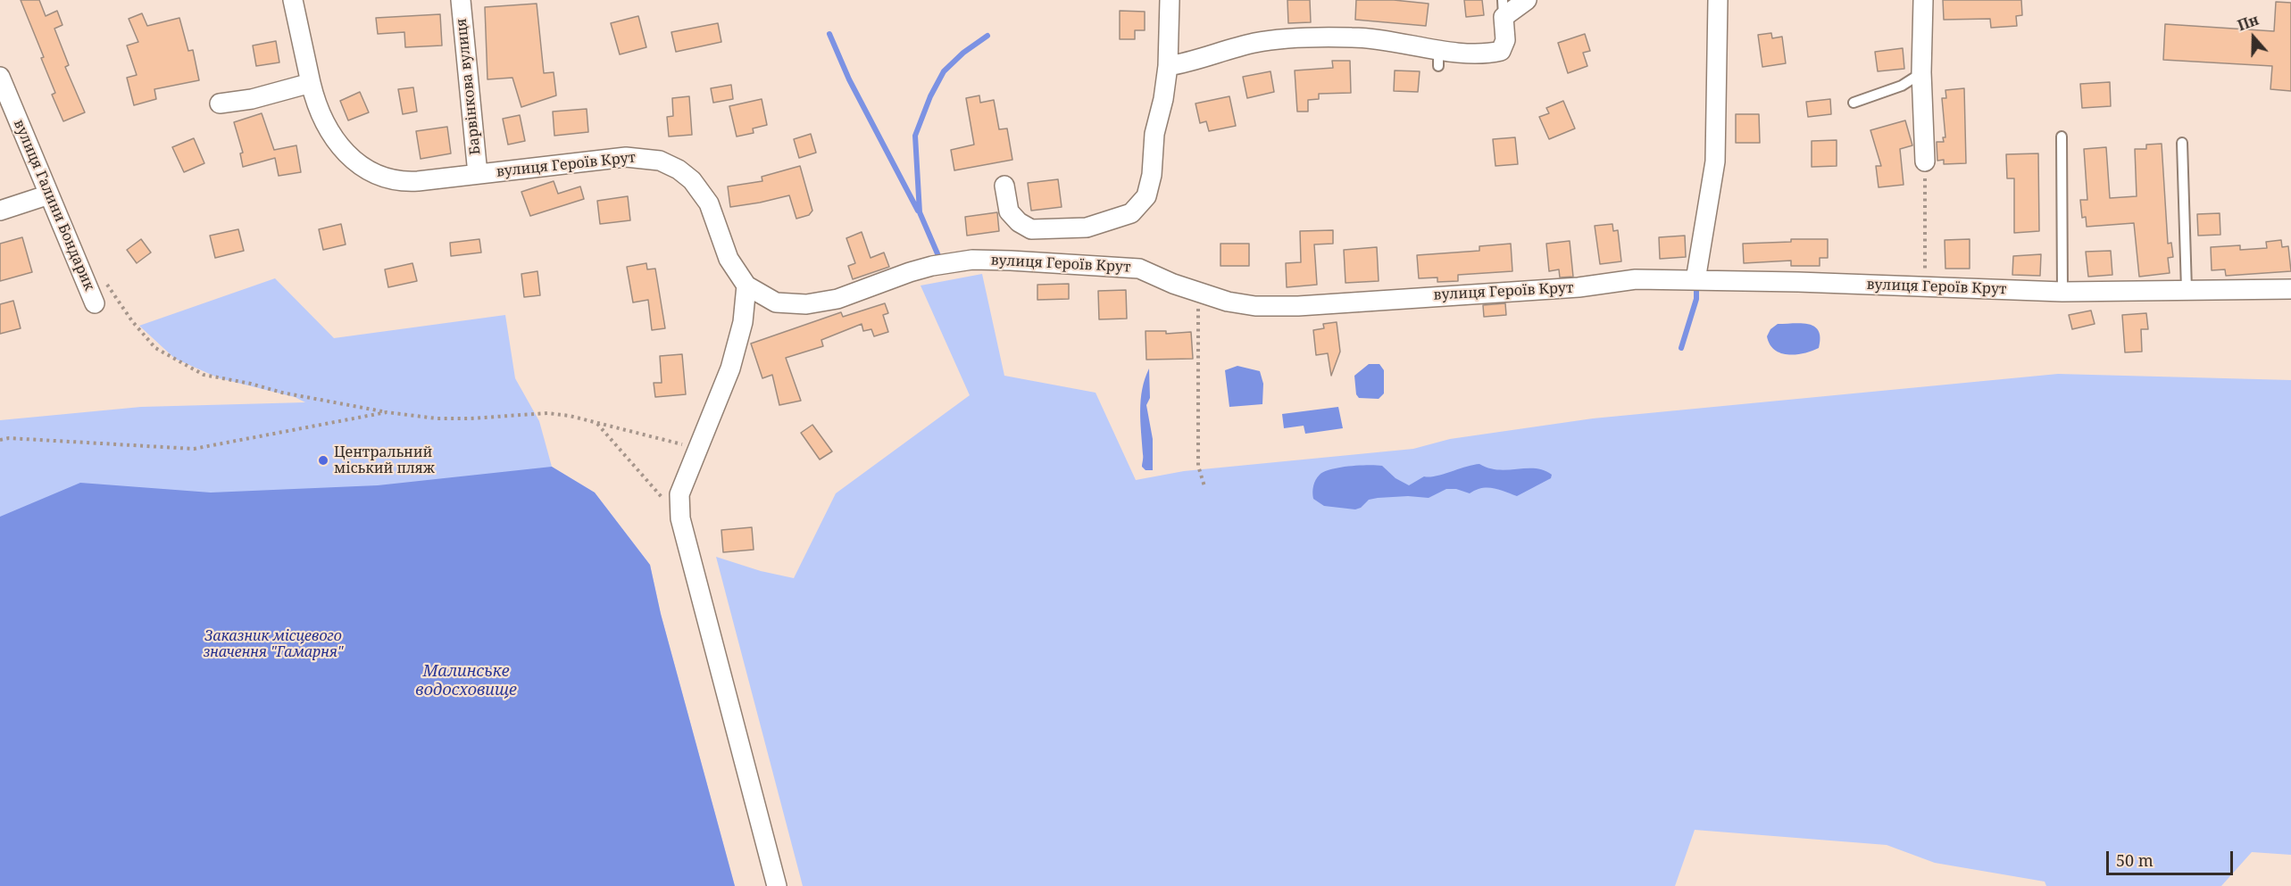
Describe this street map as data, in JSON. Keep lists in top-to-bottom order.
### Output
{
  "streets": {
    "street": ["Барвінкова вулиця", "вулиця Героїв Крут", "вулиця Галини Бондарик"]
  },
  "crossings": [
    ["Барвінкова вулиця", "вулиця Героїв Крут"]
  ],
  "water": ["Малинське водосховище"],
  "parks": ["Заказник місцевого значення \"Гамарня\""],
  "places": ["Центральний міський пляж"],
  "scale_bar": "50 m",
  "north": "top"
}
